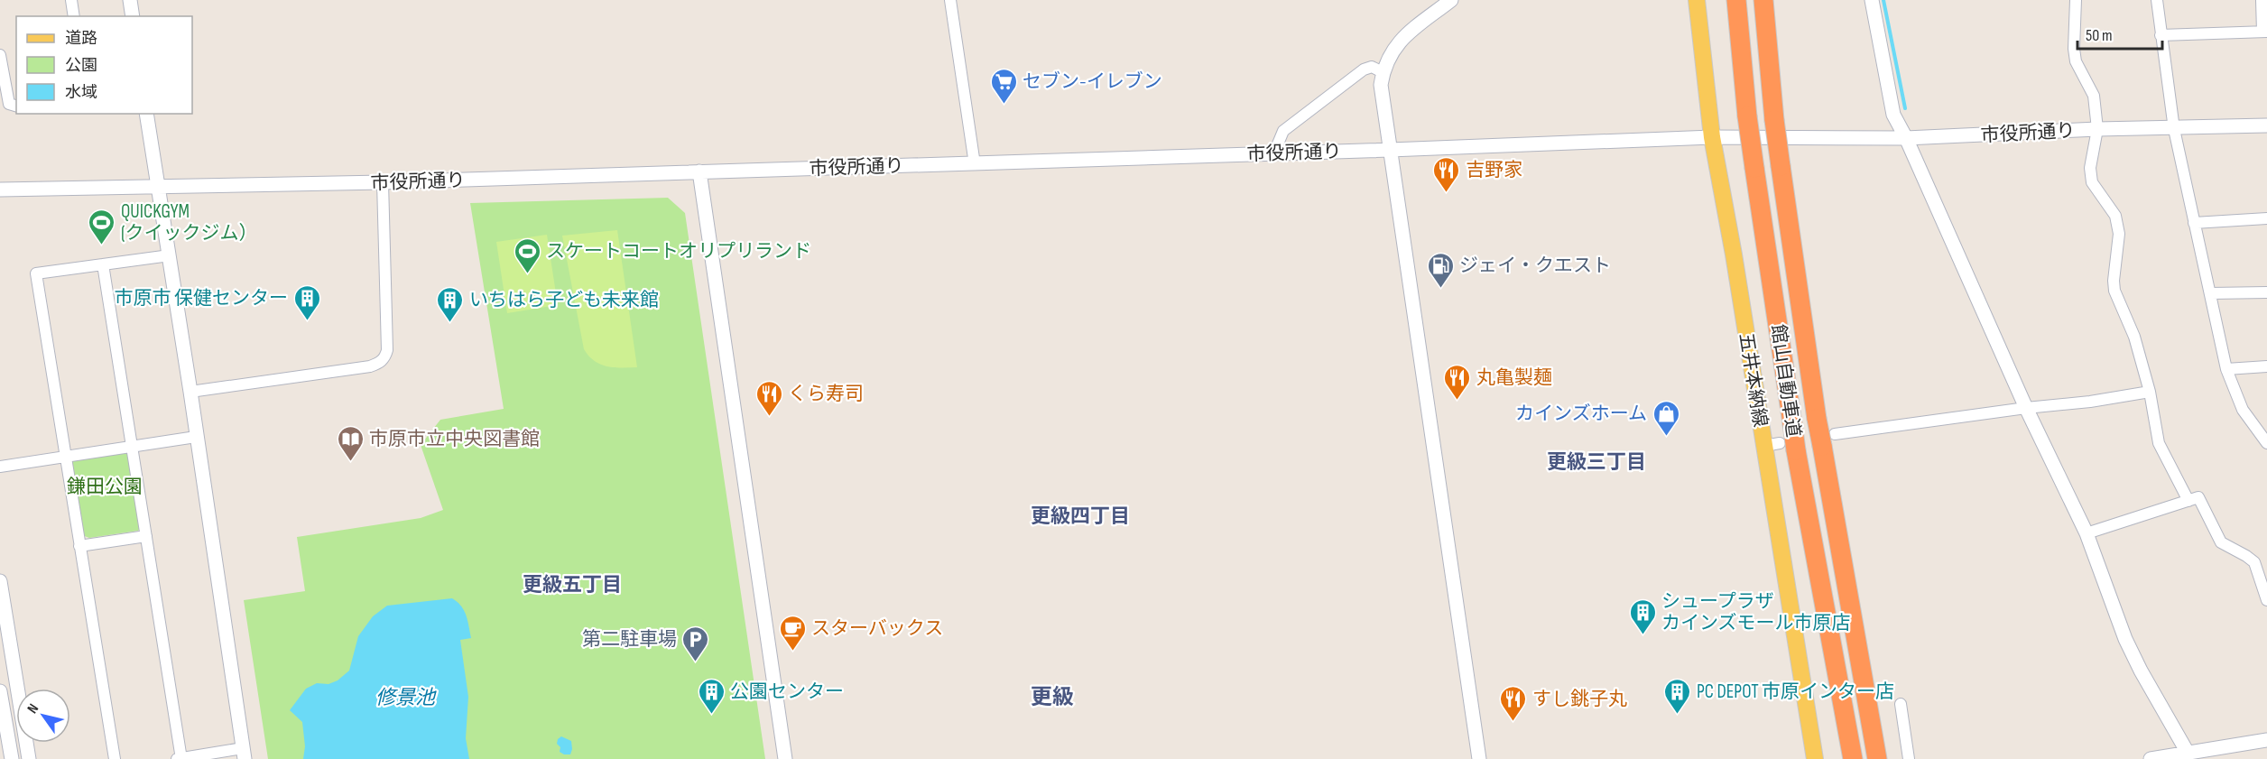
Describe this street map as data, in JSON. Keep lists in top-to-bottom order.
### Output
{
  "streets": {
    "highway": ["館山自動車道"],
    "main road": ["五井本納線"],
    "street": ["市役所通り"]
  },
  "crossings": [
    ["市役所通り", "五井本納線"],
    ["五井本納線", "館山自動車道"]
  ],
  "districts": [
    "更級三丁目",
    "更級四丁目",
    "更級五丁目",
    "更級"
  ],
  "water": ["修景池"],
  "parks": ["鎌田公園"],
  "places": {
    "supermarket": ["セブン-イレブン"],
    "restaurant": [
      "吉野家",
      "丸亀製麺",
      "くら寿司",
      "すし銚子丸"
    ],
    "sports": ["QUICKGYM (クイックジム）", "スケートコートオリプリランド"],
    "fuel station": ["ジェイ・クエスト"],
    "building": [
      "市原市 保健センター",
      "いちはら子ども未来館",
      "シュープラザ カインズモール市原店",
      "公園センター",
      "PC DEPOT 市原インター店"
    ],
    "shop": ["カインズホーム"],
    "library": ["市原市立中央図書館"],
    "cafe": ["スターバックス"],
    "parking": ["第二駐車場"]
  },
  "legend": ["道路", "公園", "水域"],
  "scale_bar": "50 m",
  "north": "top left"
}
